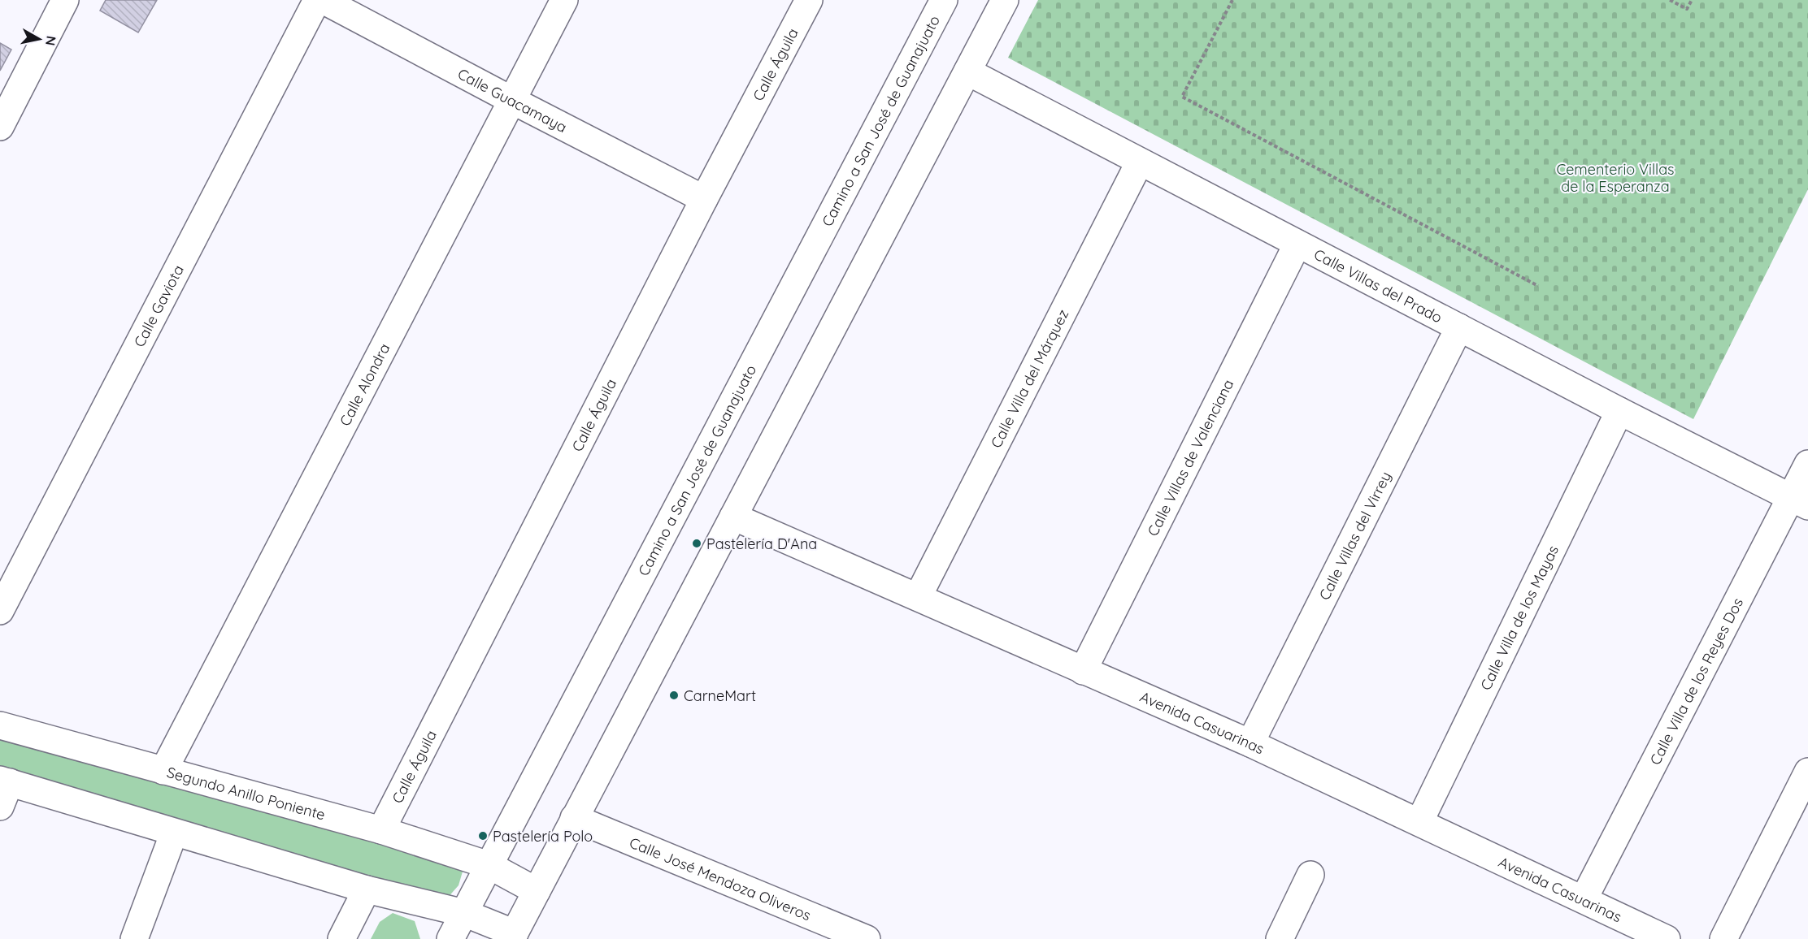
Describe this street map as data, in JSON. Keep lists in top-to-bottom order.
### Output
{
  "streets": {
    "street": [
      "Calle Águila",
      "Calle Guacamaya",
      "Camino a San José de Guanajuato",
      "Calle Villas del Prado",
      "Calle Gaviota",
      "Calle Villa del Márquez",
      "Calle Alondra",
      "Calle Villas de Valenciana",
      "Calle Villas del Virrey",
      "Calle Villa de los Mayas",
      "Calle Villa de los Reyes Dos",
      "Avenida Casuarinas",
      "Segundo Anillo Poniente",
      "Calle José Mendoza Oliveros"
    ]
  },
  "crossings": [
    ["Calle Águila", "Calle Guacamaya"],
    ["Calle Águila", "Segundo Anillo Poniente"],
    ["Calle Guacamaya", "Calle Alondra"],
    ["Camino a San José de Guanajuato", "Segundo Anillo Poniente"],
    ["Calle Villas del Prado", "Calle Villa del Márquez"],
    ["Calle Villas del Prado", "Calle Villas de Valenciana"],
    ["Calle Villas del Prado", "Calle Villas del Virrey"],
    ["Calle Villas del Prado", "Calle Villa de los Mayas"],
    ["Calle Villas del Prado", "Calle Villa de los Reyes Dos"],
    ["Calle Villa del Márquez", "Avenida Casuarinas"],
    ["Calle Alondra", "Segundo Anillo Poniente"],
    ["Calle Villas de Valenciana", "Avenida Casuarinas"],
    ["Calle Villas del Virrey", "Avenida Casuarinas"],
    ["Calle Villa de los Mayas", "Avenida Casuarinas"],
    ["Calle Villa de los Reyes Dos", "Avenida Casuarinas"]
  ],
  "parks": ["Cementerio Villas de la Esperanza"],
  "places": ["Pastelería D'Ana", "CarneMart", "Pastelería Polo"],
  "north": "right"
}
